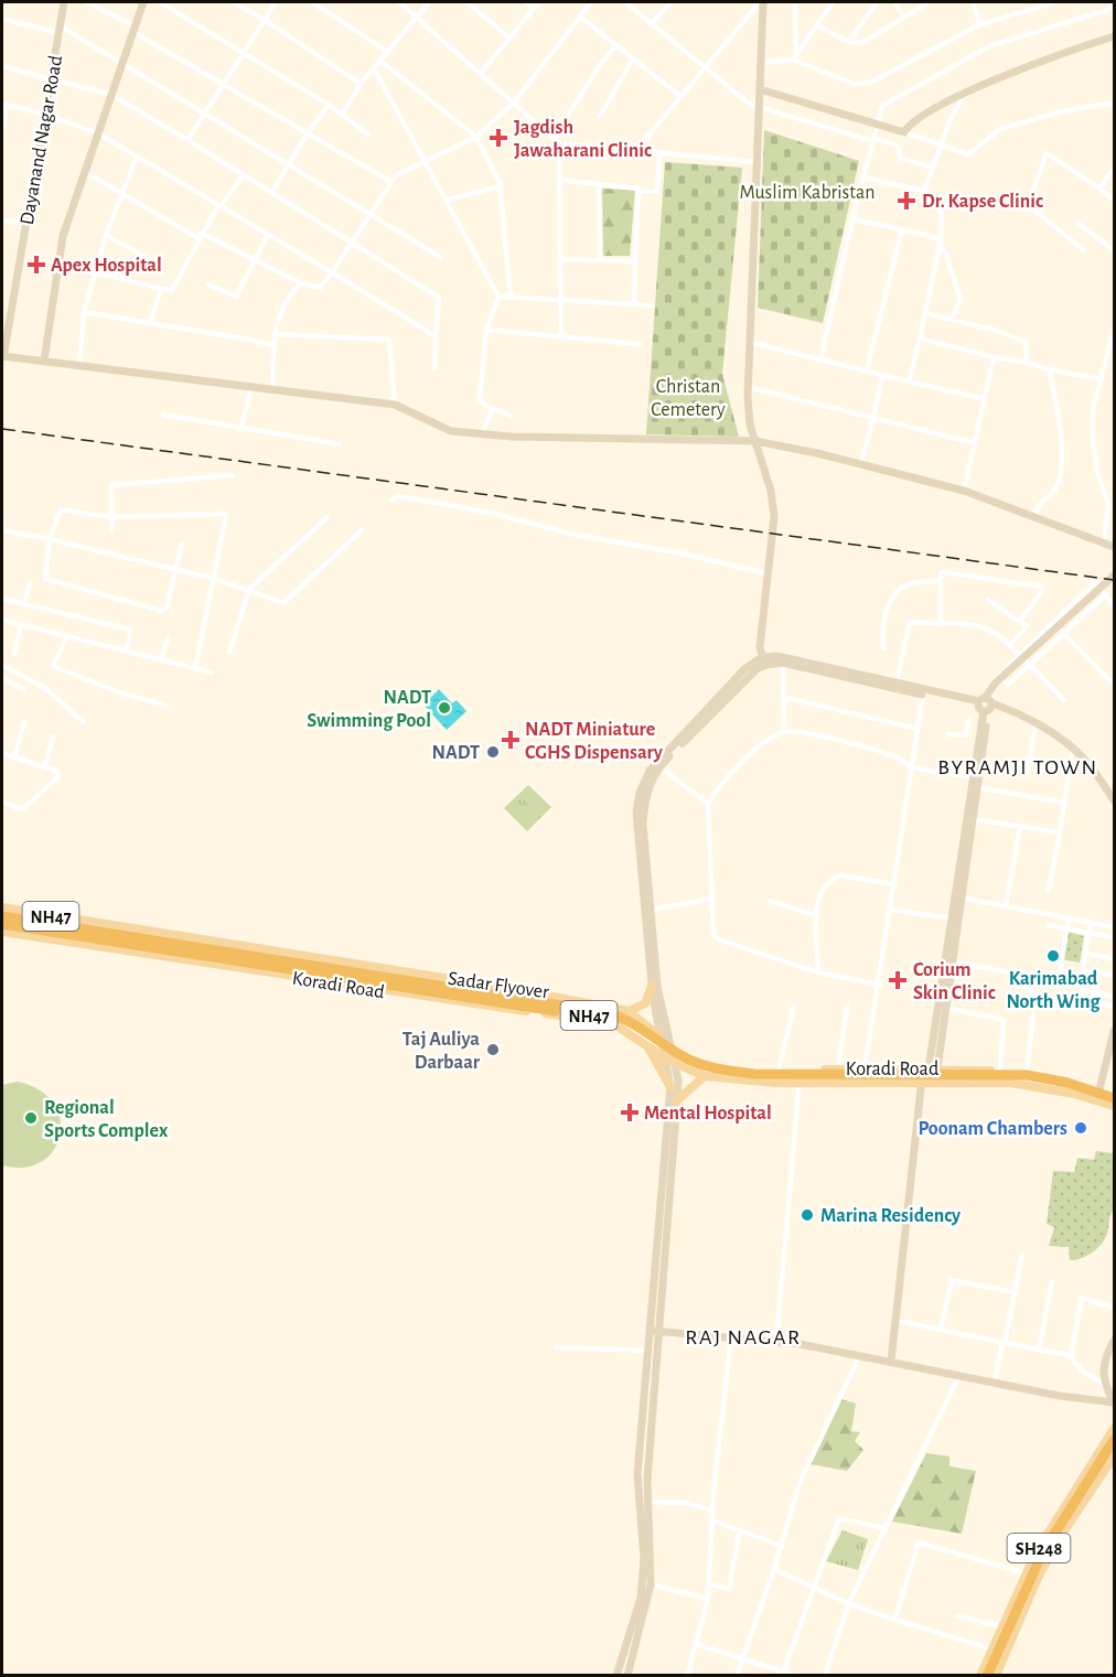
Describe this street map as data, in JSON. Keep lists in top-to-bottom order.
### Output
{
  "streets": {
    "highway": ["NH47", "Sadar Flyover"],
    "main road": ["Dayanand Nagar Road", "Koradi Road", "SH248"]
  },
  "crossings": [
    ["NH47", "Koradi Road"],
    ["NH47", "Sadar Flyover"],
    ["Koradi Road", "Sadar Flyover"]
  ],
  "districts": ["BYRAMJI TOWN", "RAJ NAGAR"],
  "parks": ["Muslim Kabristan", "Christan Cemetery"],
  "places": {
    "health": [
      "Jagdish Jawaharani Clinic",
      "Dr. Kapse Clinic",
      "Apex Hospital",
      "NADT Miniature CGHS Dispensary",
      "Corium Skin Clinic",
      "Mental Hospital"
    ],
    "other": [
      "NADT Swimming Pool",
      "NADT",
      "Karimabad North Wing",
      "Taj Auliya Darbaar",
      "Regional Sports Complex",
      "Poonam Chambers",
      "Marina Residency"
    ]
  }
}
